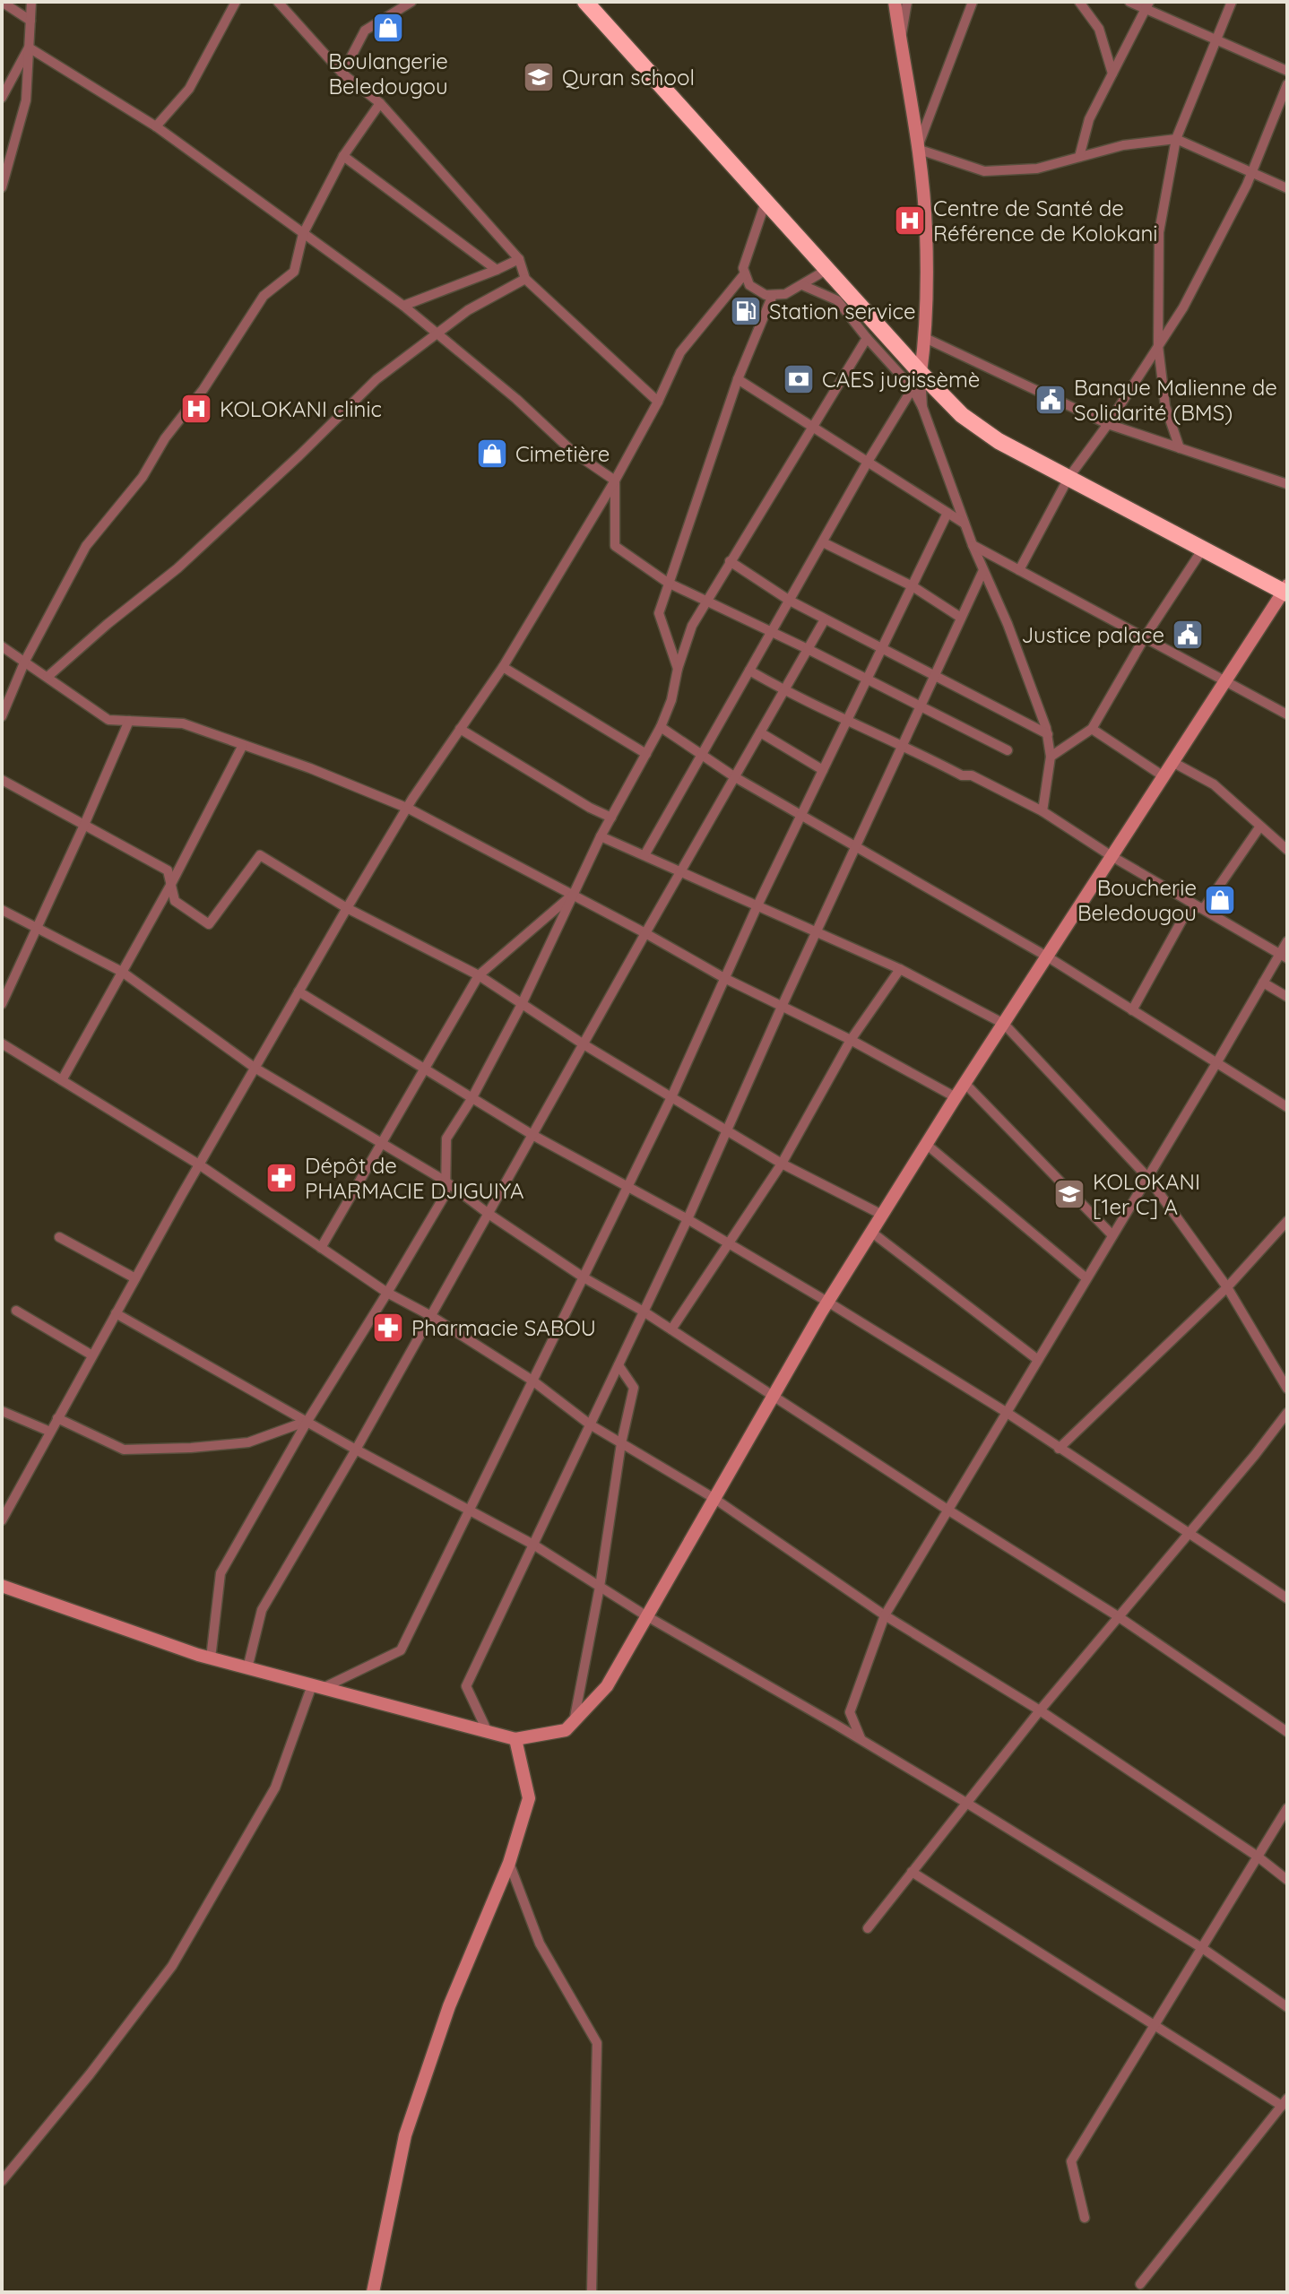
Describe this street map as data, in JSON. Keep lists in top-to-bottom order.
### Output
{
  "places": {
    "shop": ["Boulangerie Beledougou", "Cimetière", "Boucherie Beledougou"],
    "school or university": ["Quran school", "KOLOKANI [1er C] A"],
    "hospital": ["Centre de Santé de Référence de Kolokani", "KOLOKANI clinic"],
    "fuel station": ["Station service"],
    "bank": ["CAES jugissèmè"],
    "public building": ["Banque Malienne de Solidarité (BMS)", "Justice palace"],
    "pharmacy": ["Dépôt de PHARMACIE DJIGUIYA", "Pharmacie SABOU"]
  }
}
